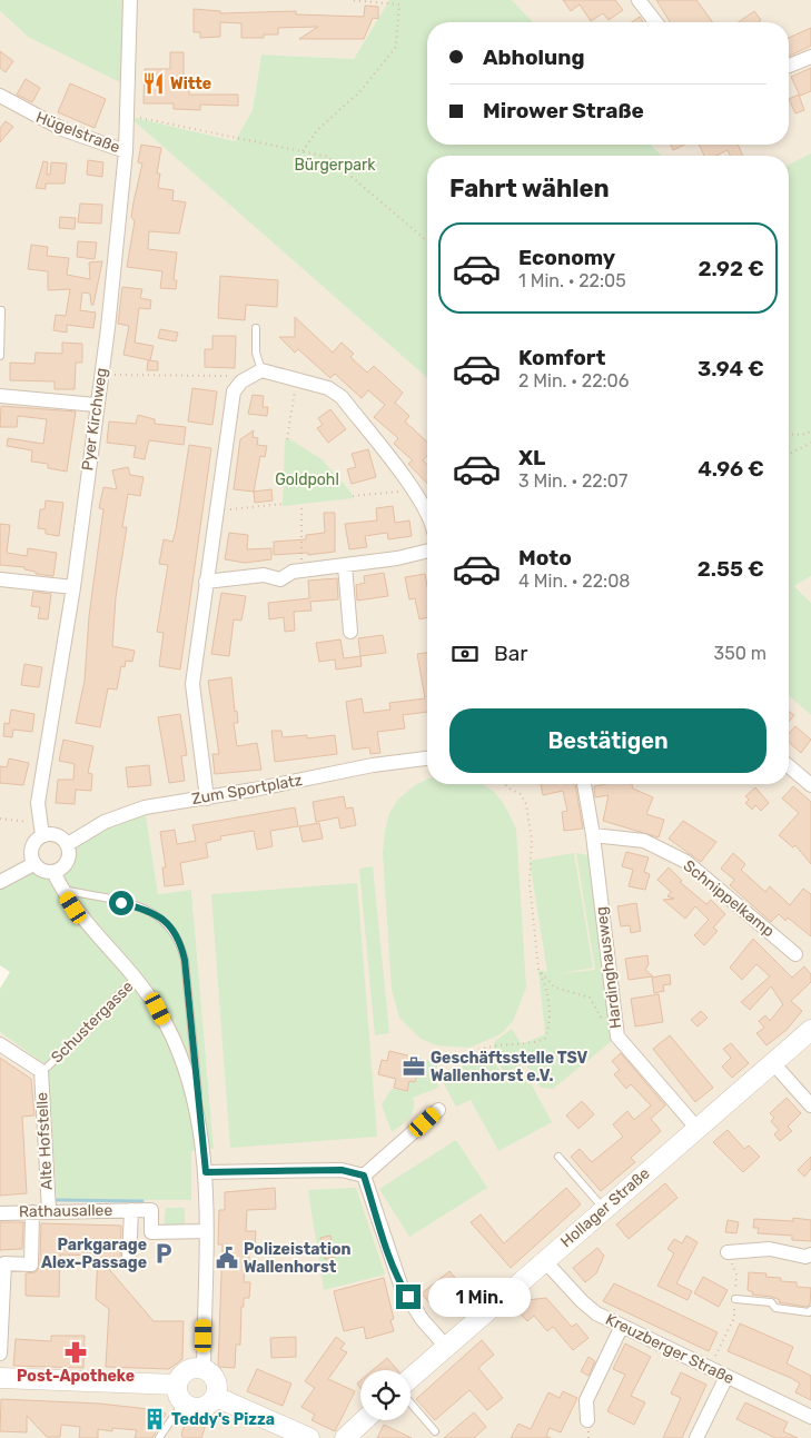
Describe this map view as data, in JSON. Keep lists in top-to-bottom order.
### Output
{
  "streets": {
    "street": [
      "Hügelstraße",
      "Pyer Kirchweg",
      "Zum Sportplatz",
      "Schnippelkamp",
      "Hardinghausweg",
      "Alte Hofstelle",
      "Hollager Straße",
      "Rathausallee",
      "Kreuzberger Straße"
    ],
    "lane": ["Schustergasse"]
  },
  "crossings": [
    ["Hügelstraße", "Pyer Kirchweg"],
    ["Pyer Kirchweg", "Zum Sportplatz"],
    ["Schnippelkamp", "Hardinghausweg"],
    ["Hardinghausweg", "Hollager Straße"],
    ["Schustergasse", "Alte Hofstelle"],
    ["Alte Hofstelle", "Rathausallee"],
    ["Hollager Straße", "Kreuzberger Straße"]
  ],
  "parks": ["Bürgerpark", "Goldpohl"],
  "places": {
    "restaurant": ["Witte"],
    "office": ["Geschäftsstelle TSV Wallenhorst e.V."],
    "parking": ["Parkgarage Alex-Passage"],
    "public building": ["Polizeistation Wallenhorst"],
    "pharmacy": ["Post-Apotheke"],
    "building": ["Teddy's Pizza"]
  },
  "page": {
    "banner": ["Abholung", "Mirower Straße"],
    "heading": "Fahrt wählen",
    "list": [
      {
        "name": "Economy",
        "note": "1 Min. · 22:05",
        "value": "2.92 €"
      },
      {
        "name": "Komfort",
        "note": "2 Min. · 22:06",
        "value": "3.94 €"
      },
      {
        "name": "XL",
        "note": "3 Min. · 22:07",
        "value": "4.96 €"
      },
      {
        "name": "Moto",
        "note": "4 Min. · 22:08",
        "value": "2.55 €"
      }
    ],
    "pay": ["Bar", "350 m"],
    "buttons": "Bestätigen",
    "bubble": "1 Min."
  }
}
